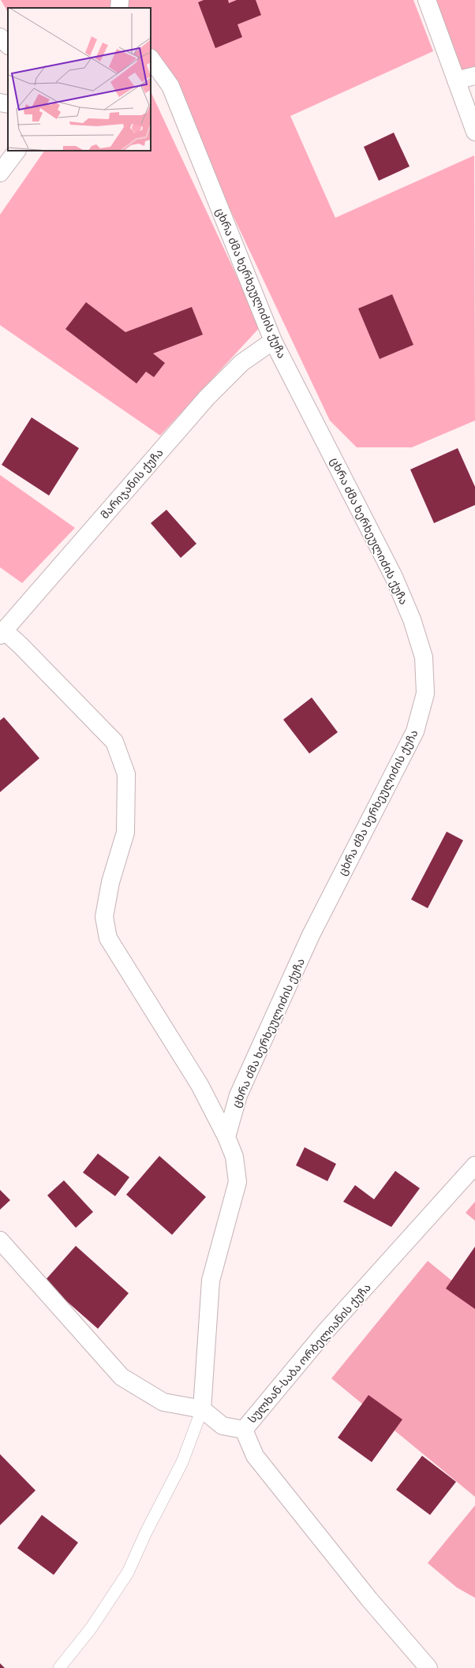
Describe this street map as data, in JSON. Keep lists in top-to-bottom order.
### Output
{
  "streets": {
    "street": ["ცხრა ძმა ხერხეულიძის ქუჩა", "მარიჯანის ქუჩა", "სულხან-საბა ორბელიანის ქუჩა"]
  },
  "crossings": [
    ["ცხრა ძმა ხერხეულიძის ქუჩა", "მარიჯანის ქუჩა"]
  ]
}
